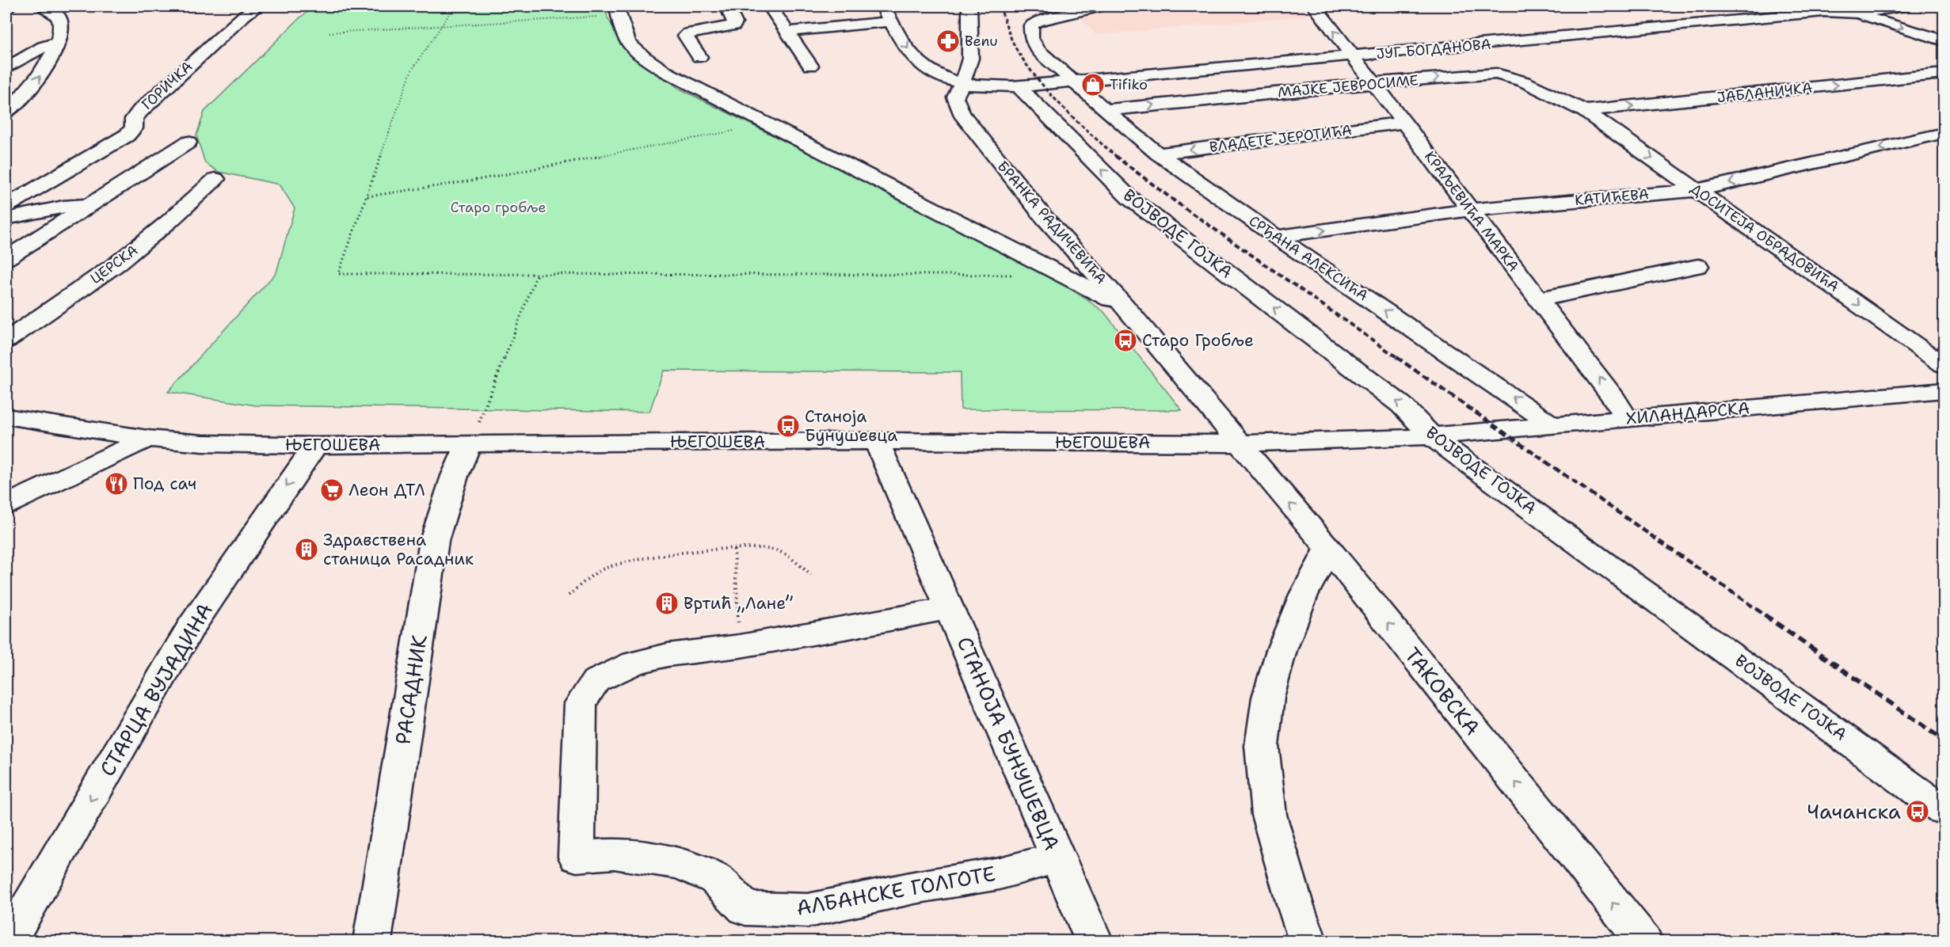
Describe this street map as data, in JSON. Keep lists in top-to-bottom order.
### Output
{
  "streets": {
    "street": [
      "ЈУГ БОГДАНОВА",
      "ГОРИЧКА",
      "МАЈКЕ ЈЕВРОСИМЕ",
      "ЈАБЛАНИЧКА",
      "ВЛАДЕТЕ ЈЕРОТИЋА",
      "КАТИЋЕВА",
      "КРАЉЕВИЋА МАРКА",
      "БРАНКА РАДИЧЕВИЋА",
      "ВОЈВОДЕ ГОЈКА",
      "ДОСИТЕЈА ОБРАДОВИЋА",
      "СРЂАНА АЛЕКСИЋА",
      "ЦЕРСКА",
      "ХИЛАНДАРСКА",
      "ЊЕГОШЕВА",
      "СТАРЦА ВУЈАДИНА",
      "РАСАДНИК",
      "ТАКОВСКА",
      "СТАНОЈА БУНУШЕВЦА",
      "АЛБАНСКЕ ГОЛГОТЕ"
    ]
  },
  "crossings": [
    ["ЈУГ БОГДАНОВА", "КРАЉЕВИЋА МАРКА"],
    ["ЈУГ БОГДАНОВА", "БРАНКА РАДИЧЕВИЋА"],
    ["ЈУГ БОГДАНОВА", "ВОЈВОДЕ ГОЈКА"],
    ["ЈУГ БОГДАНОВА", "СРЂАНА АЛЕКСИЋА"],
    ["МАЈКЕ ЈЕВРОСИМЕ", "ЈАБЛАНИЧКА"],
    ["МАЈКЕ ЈЕВРОСИМЕ", "КРАЉЕВИЋА МАРКА"],
    ["МАЈКЕ ЈЕВРОСИМЕ", "ДОСИТЕЈА ОБРАДОВИЋА"],
    ["МАЈКЕ ЈЕВРОСИМЕ", "СРЂАНА АЛЕКСИЋА"],
    ["ЈАБЛАНИЧКА", "ДОСИТЕЈА ОБРАДОВИЋА"],
    ["ВЛАДЕТЕ ЈЕРОТИЋА", "КРАЉЕВИЋА МАРКА"],
    ["ВЛАДЕТЕ ЈЕРОТИЋА", "СРЂАНА АЛЕКСИЋА"],
    ["КАТИЋЕВА", "КРАЉЕВИЋА МАРКА"],
    ["КАТИЋЕВА", "ДОСИТЕЈА ОБРАДОВИЋА"],
    ["КАТИЋЕВА", "СРЂАНА АЛЕКСИЋА"],
    ["КРАЉЕВИЋА МАРКА", "ХИЛАНДАРСКА"],
    ["БРАНКА РАДИЧЕВИЋА", "ЊЕГОШЕВА"],
    ["БРАНКА РАДИЧЕВИЋА", "ТАКОВСКА"],
    ["ВОЈВОДЕ ГОЈКА", "ХИЛАНДАРСКА"],
    ["ВОЈВОДЕ ГОЈКА", "ЊЕГОШЕВА"],
    ["СРЂАНА АЛЕКСИЋА", "ХИЛАНДАРСКА"],
    ["ХИЛАНДАРСКА", "ЊЕГОШЕВА"],
    ["ЊЕГОШЕВА", "СТАРЦА ВУЈАДИНА"],
    ["ЊЕГОШЕВА", "РАСАДНИК"],
    ["ЊЕГОШЕВА", "ТАКОВСКА"],
    ["ЊЕГОШЕВА", "СТАНОЈА БУНУШЕВЦА"],
    ["СТАНОЈА БУНУШЕВЦА", "АЛБАНСКЕ ГОЛГОТЕ"]
  ],
  "one_way": [
    "МАЈКЕ ЈЕВРОСИМЕ",
    "ВЛАДЕТЕ ЈЕРОТИЋА",
    "КРАЉЕВИЋА МАРКА",
    "ДОСИТЕЈА ОБРАДОВИЋА",
    "СРЂАНА АЛЕКСИЋА",
    "СТАРЦА ВУЈАДИНА",
    "ТАКОВСКА"
  ],
  "parks": ["Старо гробље"],
  "places": {
    "pharmacy": ["Benu"],
    "shop": ["Tifiko"],
    "bus stop": ["Старо Гробље", "Станоја Бунушевца", "Чачанска"],
    "restaurant": ["Под сач"],
    "supermarket": ["Леон ДТЛ"],
    "building": ["Здравствена станица Расадник", "Вртић „Лане”"]
  }
}
